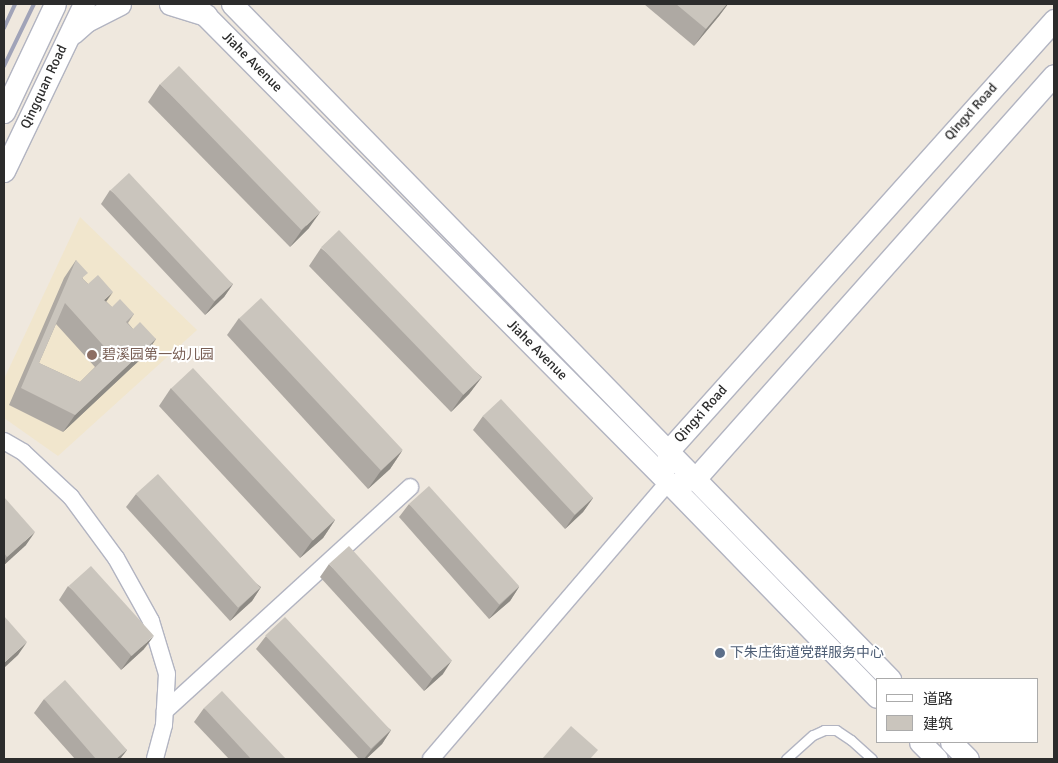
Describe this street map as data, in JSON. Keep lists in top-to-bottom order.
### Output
{
  "streets": {
    "street": ["Jiahe Avenue", "Qingquan Road", "Qingxi Road"]
  },
  "crossings": [
    ["Jiahe Avenue", "Qingxi Road"]
  ],
  "places": ["碧溪园第一幼儿园", "下朱庄街道党群服务中心"],
  "legend": ["道路", "建筑"]
}
